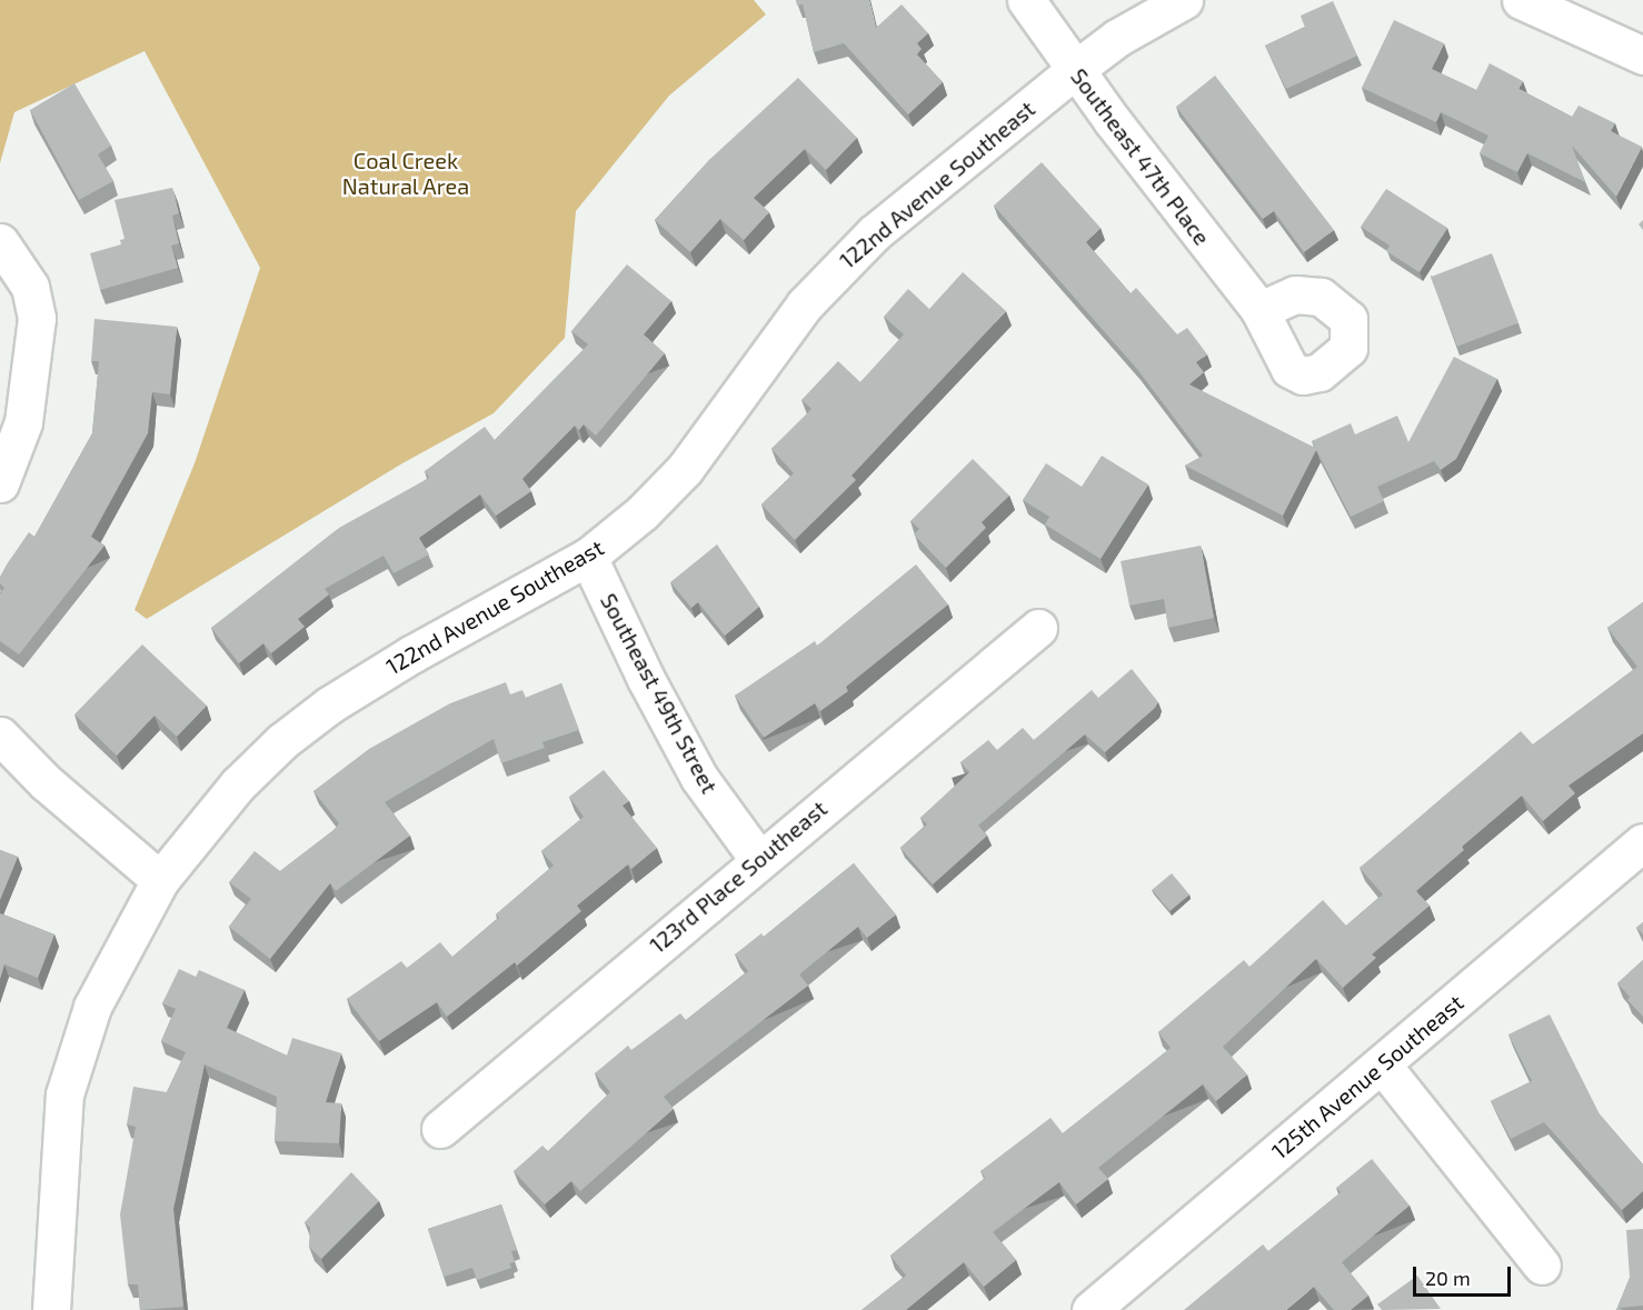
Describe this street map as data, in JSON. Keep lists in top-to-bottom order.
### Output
{
  "streets": {
    "street": [
      "Southeast 47th Place",
      "122nd Avenue Southeast",
      "Southeast 49th Street",
      "123rd Place Southeast",
      "125th Avenue Southeast"
    ]
  },
  "crossings": [
    ["Southeast 47th Place", "122nd Avenue Southeast"],
    ["122nd Avenue Southeast", "Southeast 49th Street"],
    ["Southeast 49th Street", "123rd Place Southeast"]
  ],
  "parks": ["Coal Creek Natural Area"],
  "scale_bar": "20 m"
}
